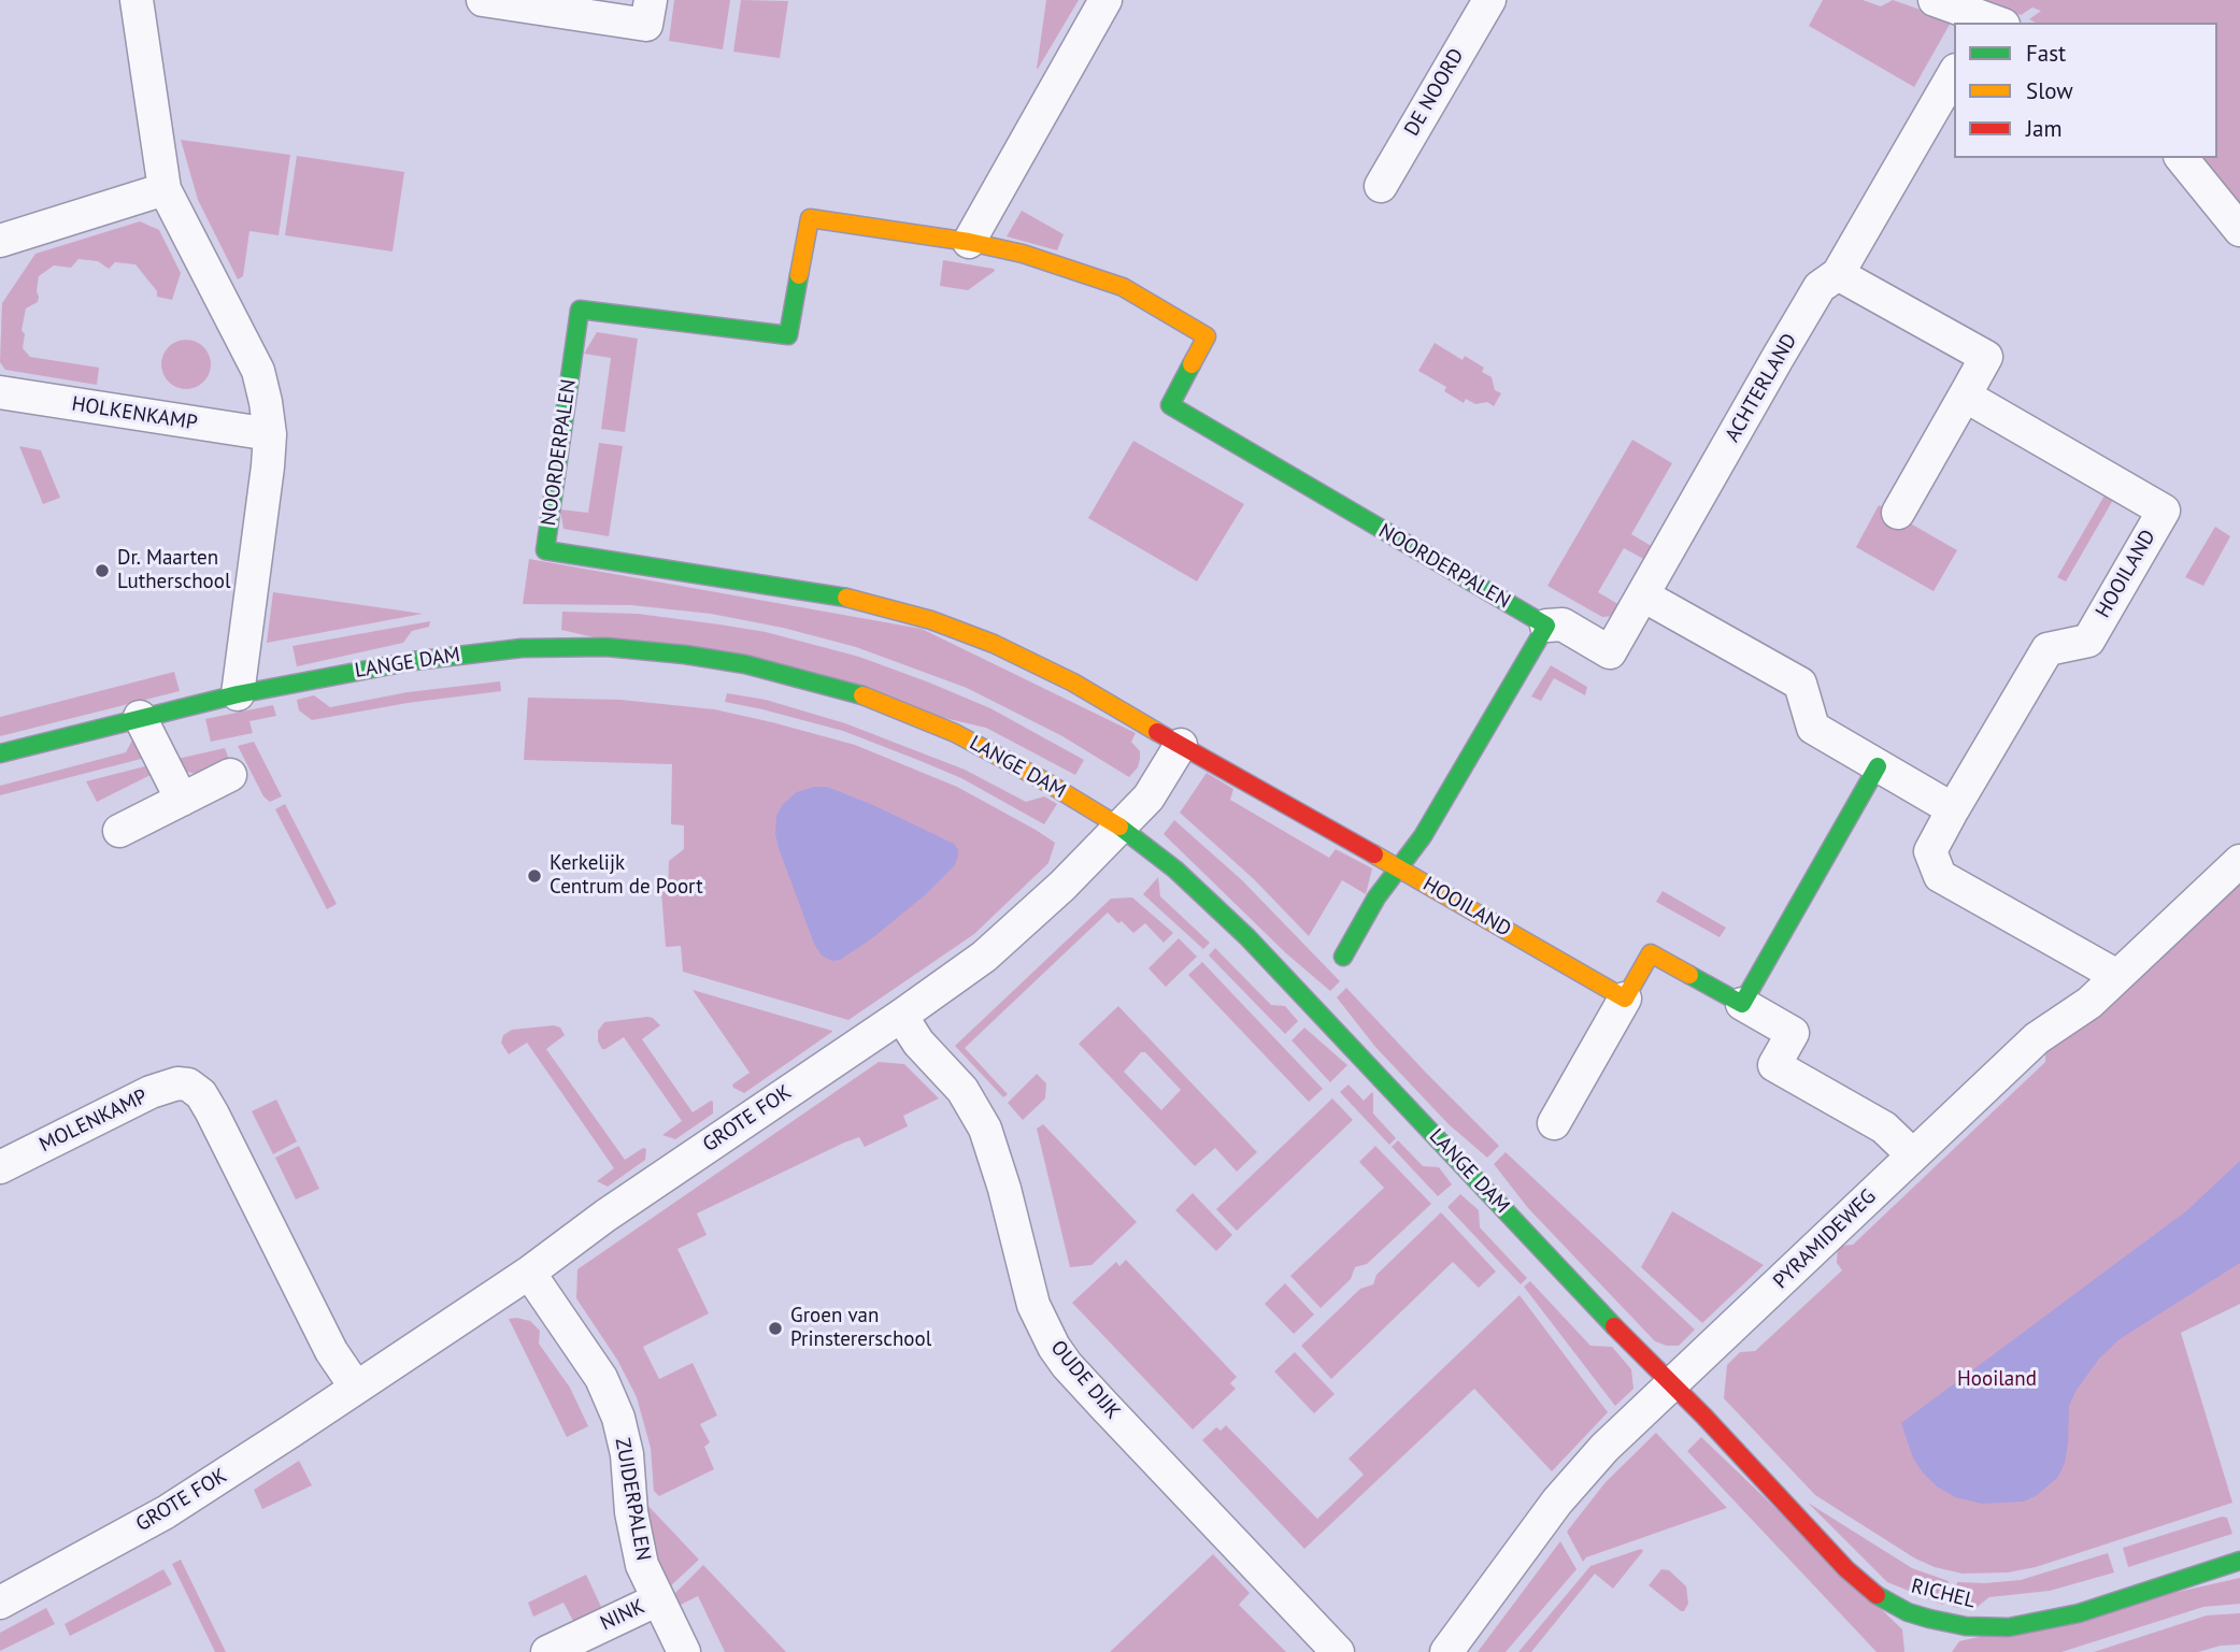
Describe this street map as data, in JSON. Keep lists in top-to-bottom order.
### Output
{
  "streets": {
    "street": [
      "DE NOORD",
      "ACHTERLAND",
      "HOLKENKAMP",
      "NOORDERPALEN",
      "HOOILAND",
      "LANGE DAM",
      "GROTE FOK",
      "MOLENKAMP",
      "PYRAMIDEWEG",
      "OUDE DIJK",
      "ZUIDERPALEN",
      "RICHEL",
      "NINK"
    ]
  },
  "crossings": [
    ["ACHTERLAND", "NOORDERPALEN"],
    ["NOORDERPALEN", "HOOILAND"],
    ["HOOILAND", "PYRAMIDEWEG"],
    ["LANGE DAM", "GROTE FOK"],
    ["LANGE DAM", "PYRAMIDEWEG"],
    ["LANGE DAM", "RICHEL"],
    ["GROTE FOK", "MOLENKAMP"],
    ["GROTE FOK", "OUDE DIJK"],
    ["GROTE FOK", "ZUIDERPALEN"],
    ["PYRAMIDEWEG", "RICHEL"],
    ["ZUIDERPALEN", "NINK"]
  ],
  "parks": ["Hooiland"],
  "places": ["Dr. Maarten Lutherschool", "Kerkelijk Centrum de Poort", "Groen van Prinstererschool"],
  "legend": ["Fast", "Slow", "Jam"]
}
